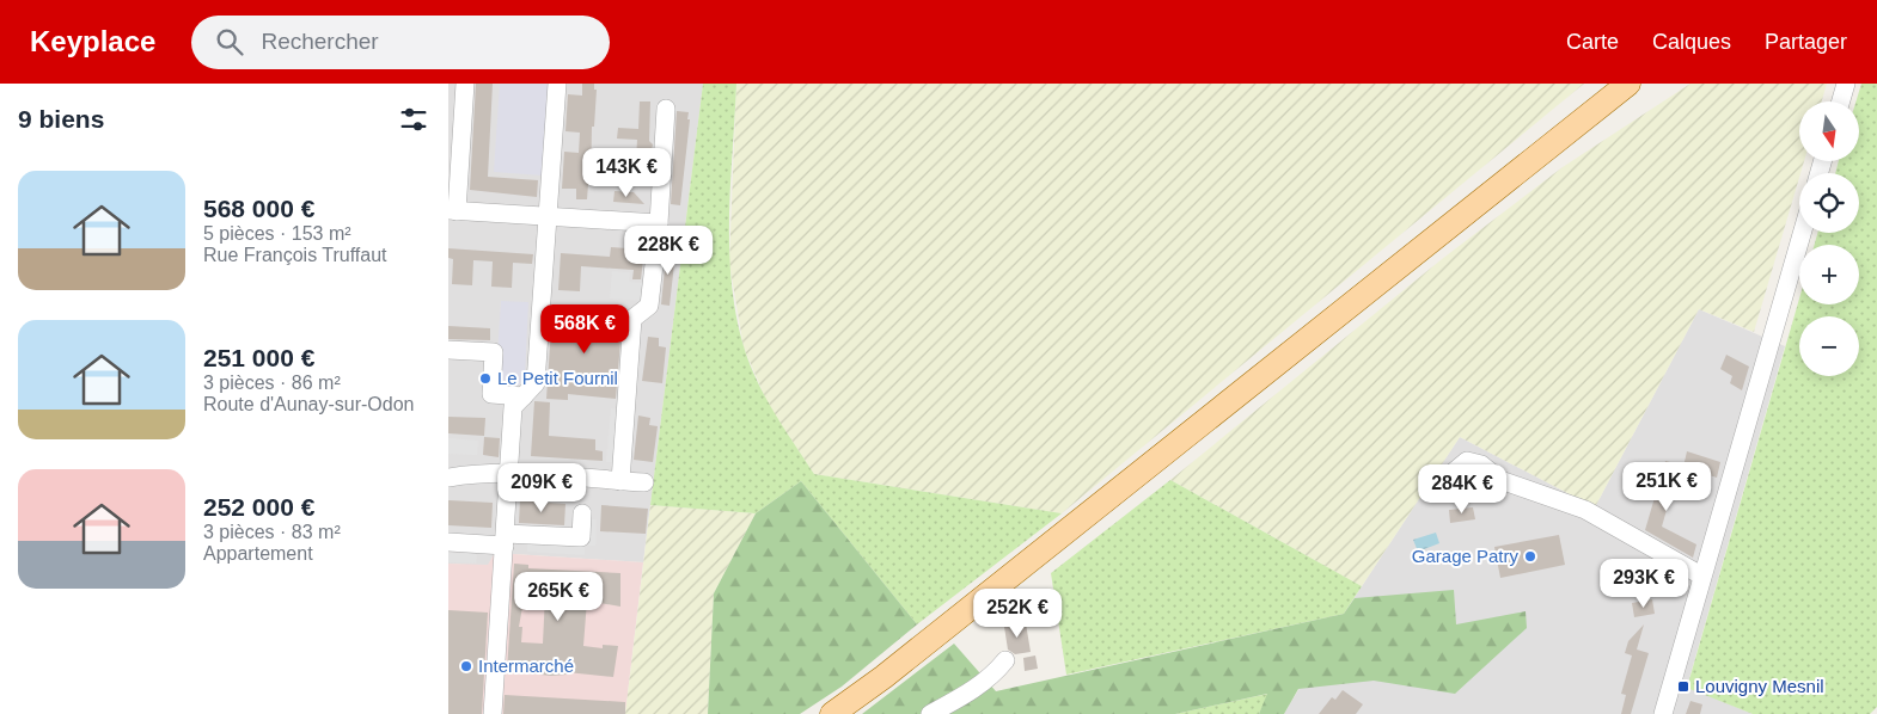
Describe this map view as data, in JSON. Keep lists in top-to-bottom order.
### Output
{
  "places": {
    "other": ["Le Petit Fournil", "Garage Patry", "Intermarché"],
    "transit": ["Louvigny Mesnil"]
  },
  "north": "bottom",
  "page": {
    "header": "Keyplace",
    "search": "Rechercher",
    "nav": ["Carte", "Calques", "Partager"],
    "heading": "9 biens",
    "map_buttons": ["+", "−"],
    "price": [
      "143K €",
      "228K €",
      "568K €",
      "251K €",
      "209K €",
      "284K €",
      "293K €",
      "265K €",
      "252K €"
    ],
    "list": [
      {
        "name": "568 000 €",
        "note": "5 pièces · 153 m² · Rue François Truffaut"
      },
      {
        "name": "251 000 €",
        "note": "3 pièces · 86 m² · Route d'Aunay-sur-Odon"
      },
      {
        "name": "252 000 €",
        "note": "3 pièces · 83 m² · Appartement"
      }
    ]
  }
}
